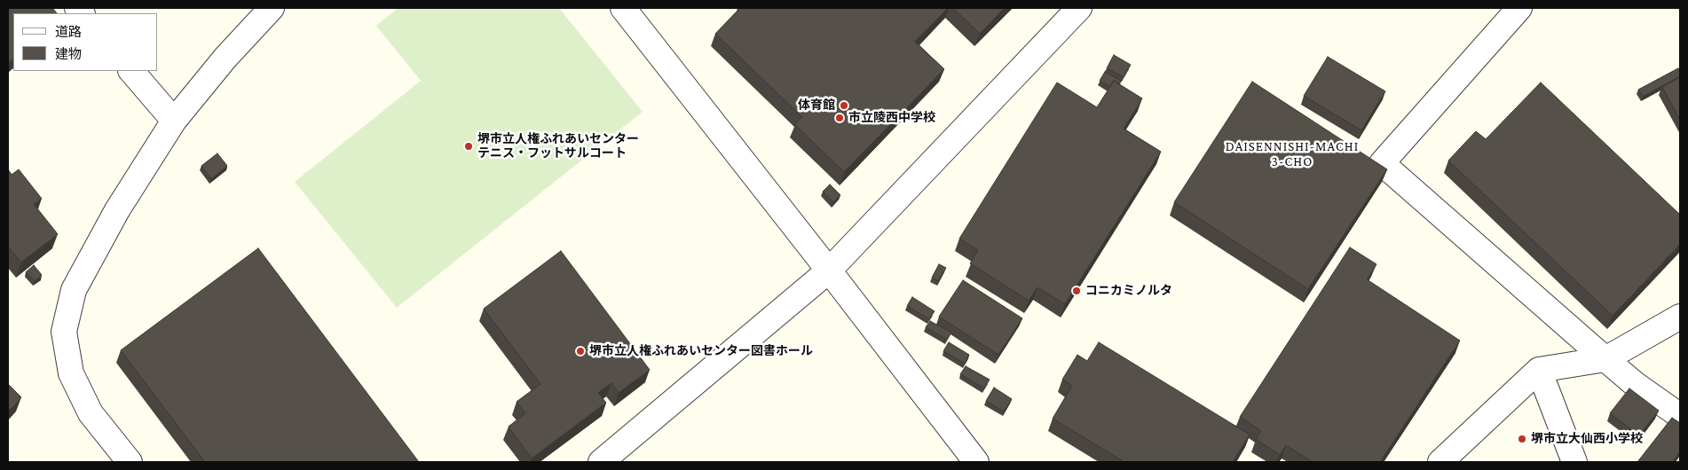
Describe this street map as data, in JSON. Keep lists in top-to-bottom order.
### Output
{
  "districts": ["DAISENNISHI-MACHI 3-CHO"],
  "places": [
    "体育館",
    "市立陵西中学校",
    "堺市立人権ふれあいセンター テニス・フットサルコート",
    "コニカミノルタ",
    "堺市立人権ふれあいセンター図書ホール",
    "堺市立大仙西小学校"
  ],
  "legend": ["道路", "建物"]
}
